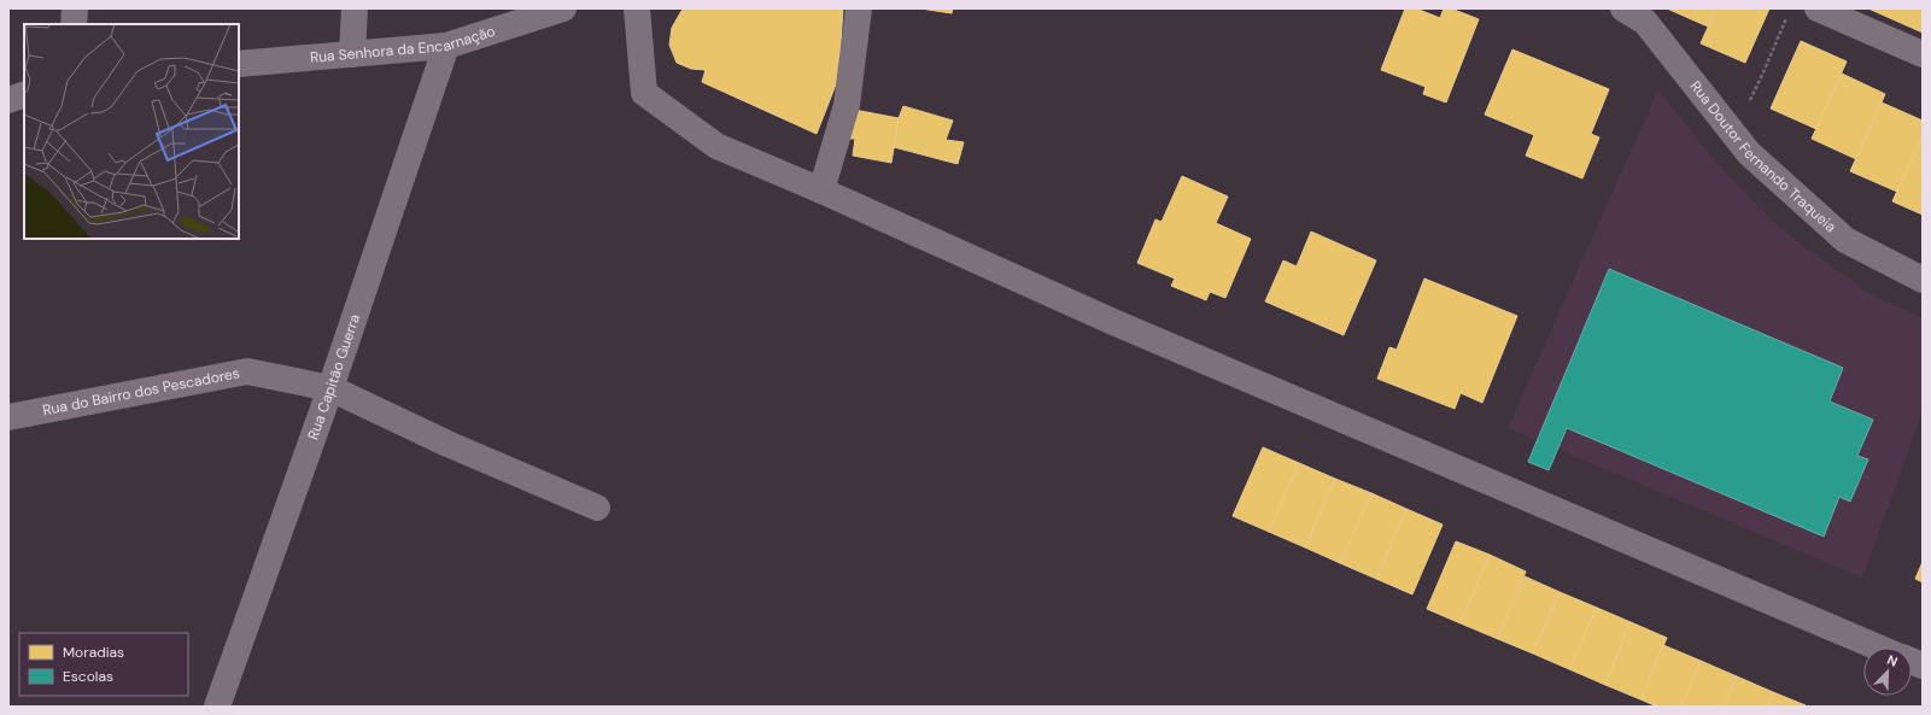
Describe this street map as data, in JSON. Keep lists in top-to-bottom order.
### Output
{
  "streets": {
    "street": [
      "Rua Senhora da Encarnação",
      "Rua Doutor Fernando Traqueia",
      "Rua Capitão Guerra",
      "Rua do Bairro dos Pescadores"
    ]
  },
  "crossings": [
    ["Rua Senhora da Encarnação", "Rua Capitão Guerra"],
    ["Rua Capitão Guerra", "Rua do Bairro dos Pescadores"]
  ],
  "legend": ["Moradias", "Escolas"],
  "north": "top right"
}
